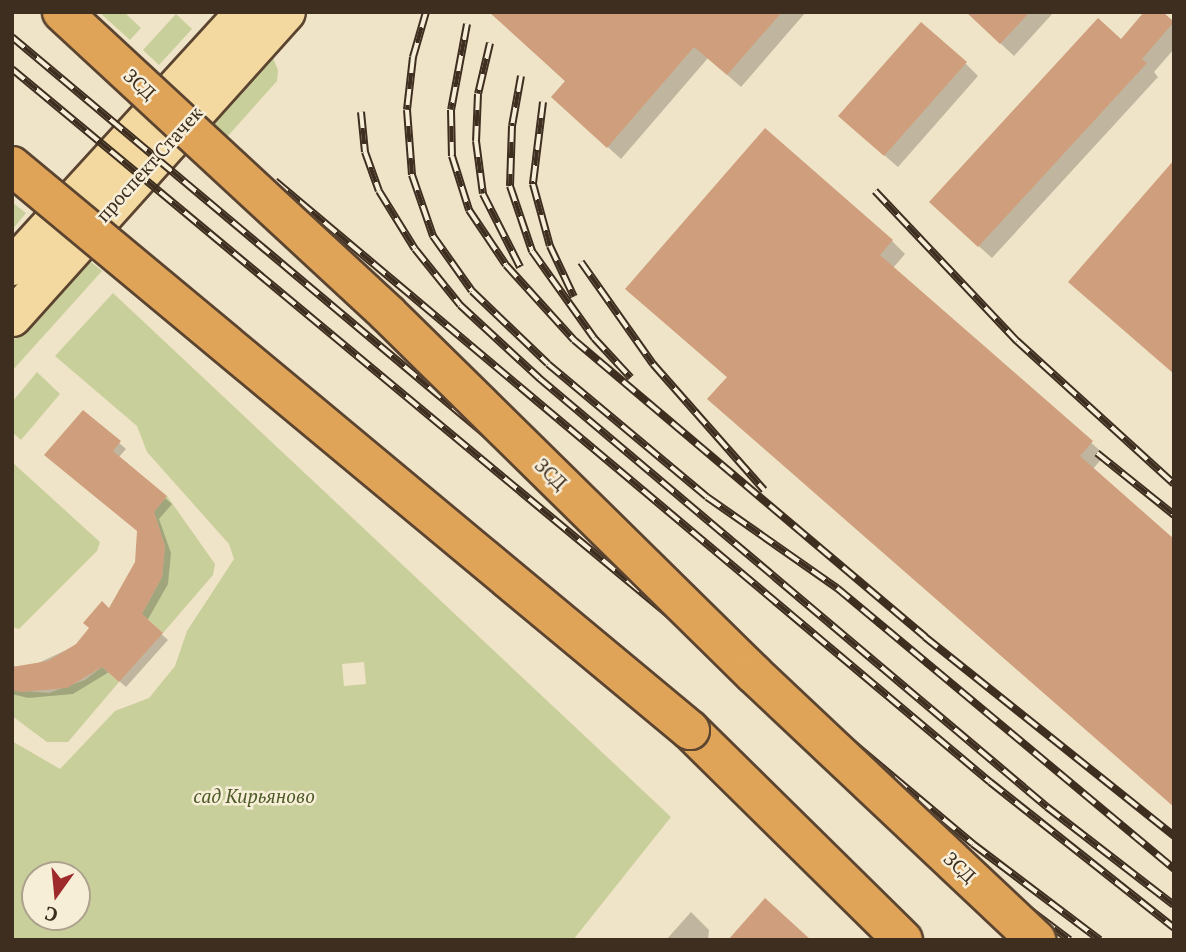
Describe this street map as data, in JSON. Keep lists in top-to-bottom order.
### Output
{
  "streets": {
    "highway": ["ЗСД"],
    "main road": ["проспект Стачек"]
  },
  "parks": ["сад Кирьяново"],
  "north": "bottom"
}
